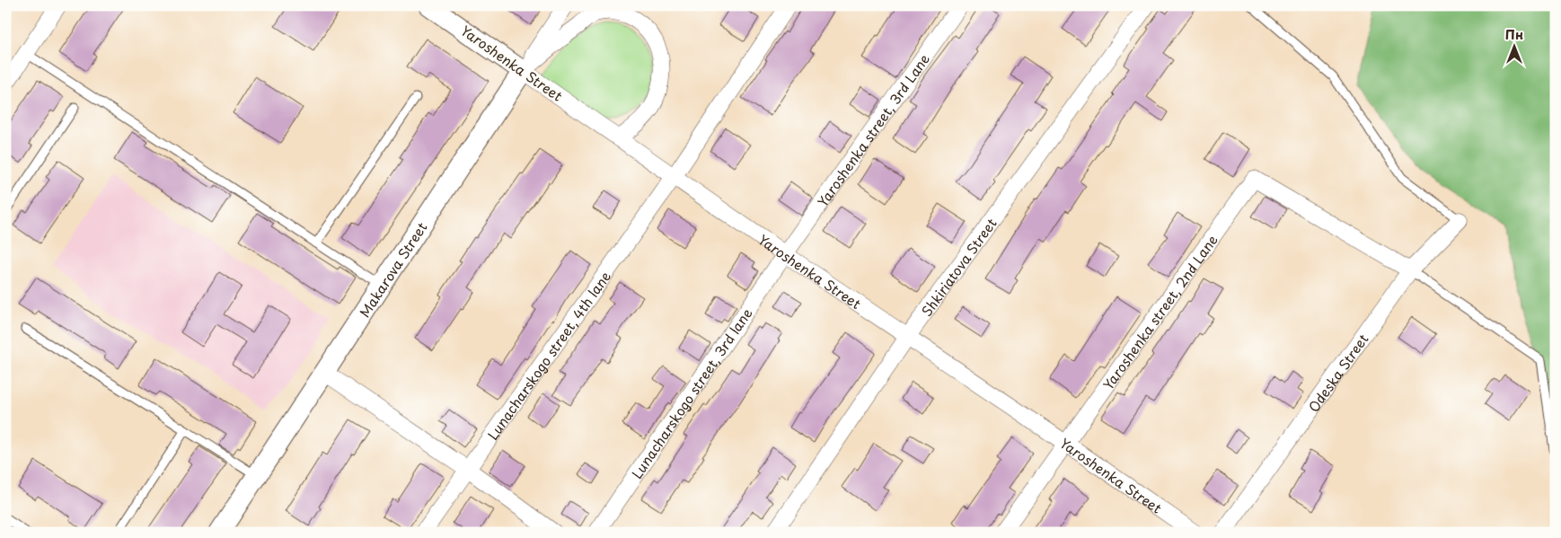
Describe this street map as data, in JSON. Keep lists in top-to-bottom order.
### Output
{
  "streets": {
    "street": [
      "Yaroshenka Street",
      "Yaroshenka street, 3rd Lane",
      "Shkiriatova Street",
      "Makarova Street",
      "Yaroshenka street, 2nd Lane",
      "Lunacharskogo street, 4th lane",
      "Odeska Street",
      "Lunacharskogo street, 3rd lane"
    ]
  },
  "crossings": [
    ["Yaroshenka Street", "Yaroshenka street, 3rd Lane"],
    ["Yaroshenka Street", "Shkiriatova Street"],
    ["Yaroshenka Street", "Makarova Street"],
    ["Yaroshenka Street", "Yaroshenka street, 2nd Lane"],
    ["Yaroshenka Street", "Lunacharskogo street, 4th lane"],
    ["Yaroshenka Street", "Lunacharskogo street, 3rd lane"],
    ["Yaroshenka street, 3rd Lane", "Lunacharskogo street, 3rd lane"],
    ["Yaroshenka street, 2nd Lane", "Odeska Street"]
  ],
  "north": "top"
}
